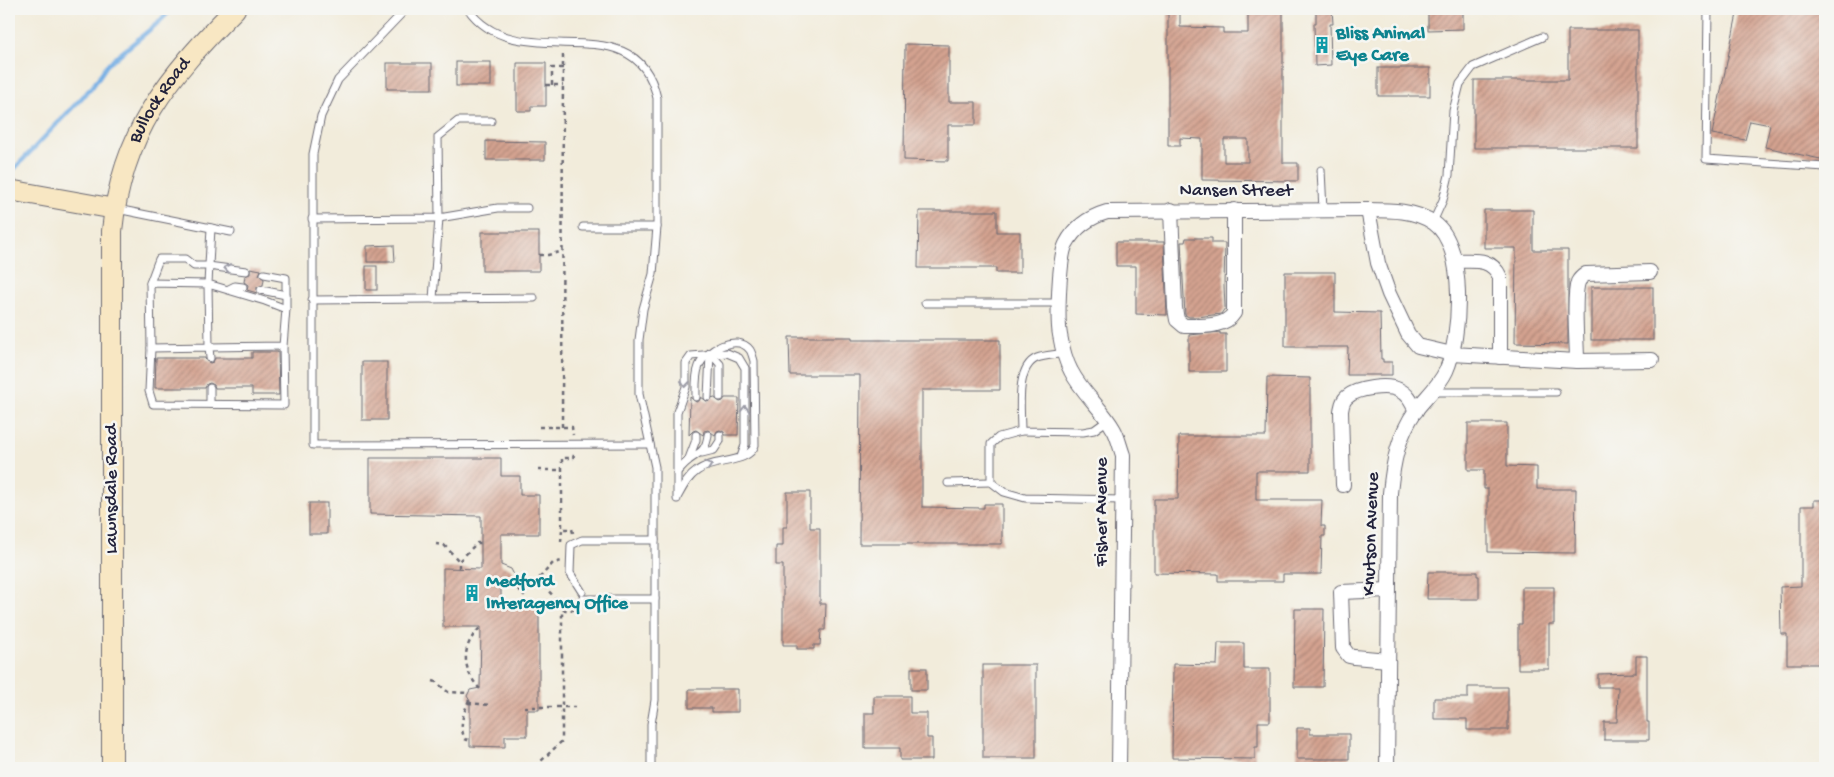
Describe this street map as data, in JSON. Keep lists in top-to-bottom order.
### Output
{
  "streets": {
    "street": [
      "Bullock Road",
      "Nansen Street",
      "Lawnsdale Road",
      "Fisher Avenue",
      "Knutson Avenue"
    ]
  },
  "crossings": [
    ["Bullock Road", "Lawnsdale Road"],
    ["Nansen Street", "Fisher Avenue"],
    ["Nansen Street", "Knutson Avenue"]
  ],
  "places": {
    "building": ["Bliss Animal Eye Care", "Medford Interagency Office"]
  }
}
